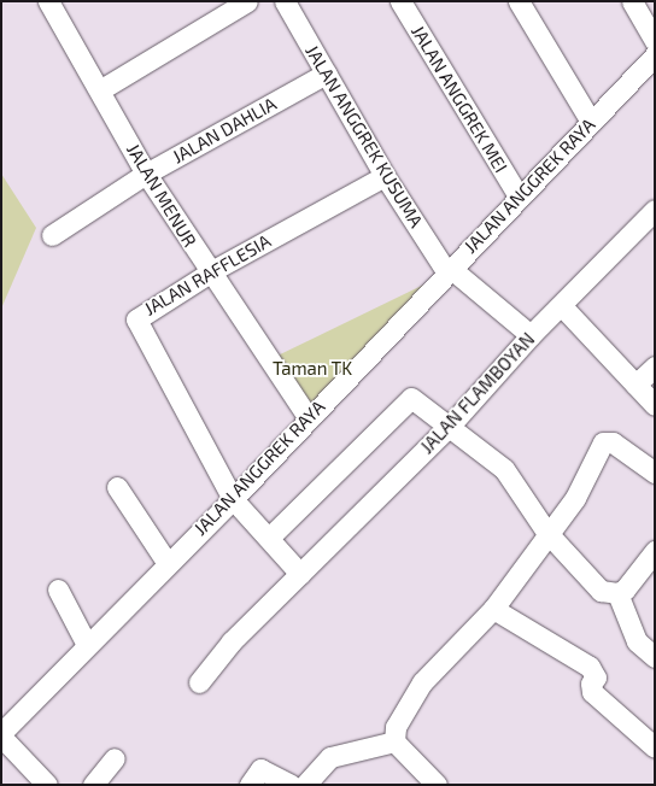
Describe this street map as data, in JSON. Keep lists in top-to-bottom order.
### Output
{
  "streets": {
    "street": [
      "JALAN ANGGREK MEI",
      "JALAN DAHLIA",
      "JALAN ANGGREK KUSUMA",
      "JALAN ANGGREK RAYA",
      "JALAN MENUR",
      "JALAN RAFFLESIA",
      "JALAN FLAMBOYAN"
    ]
  },
  "crossings": [
    ["JALAN ANGGREK MEI", "JALAN ANGGREK RAYA"],
    ["JALAN DAHLIA", "JALAN ANGGREK KUSUMA"],
    ["JALAN DAHLIA", "JALAN MENUR"],
    ["JALAN ANGGREK KUSUMA", "JALAN ANGGREK RAYA"],
    ["JALAN ANGGREK KUSUMA", "JALAN RAFFLESIA"],
    ["JALAN ANGGREK KUSUMA", "JALAN FLAMBOYAN"],
    ["JALAN ANGGREK RAYA", "JALAN MENUR"],
    ["JALAN ANGGREK RAYA", "JALAN RAFFLESIA"],
    ["JALAN MENUR", "JALAN RAFFLESIA"]
  ],
  "parks": ["Taman TK"]
}
